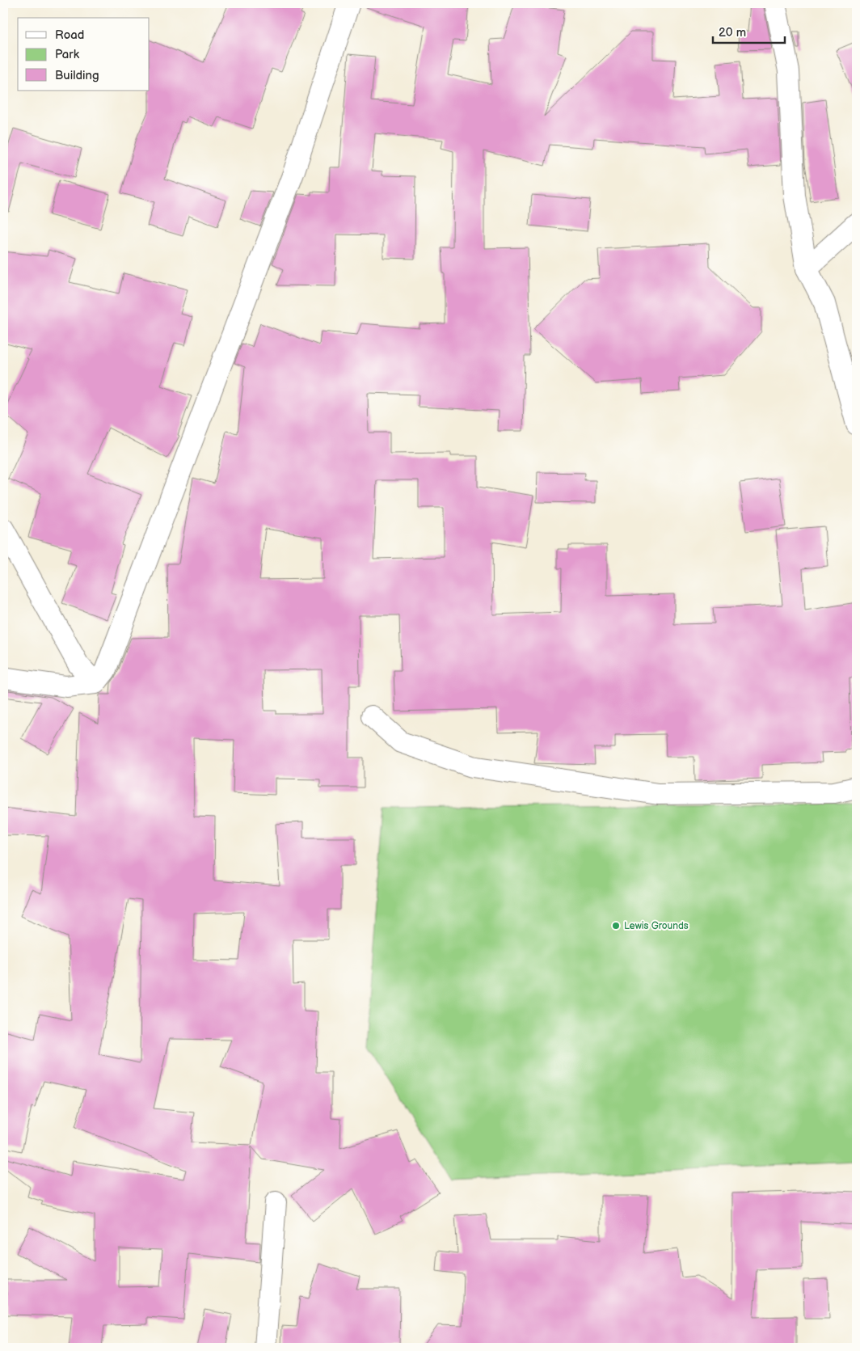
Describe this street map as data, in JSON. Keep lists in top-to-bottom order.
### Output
{
  "places": ["Lewis Grounds"],
  "legend": ["Road", "Park", "Building"],
  "scale_bar": "20 m"
}
